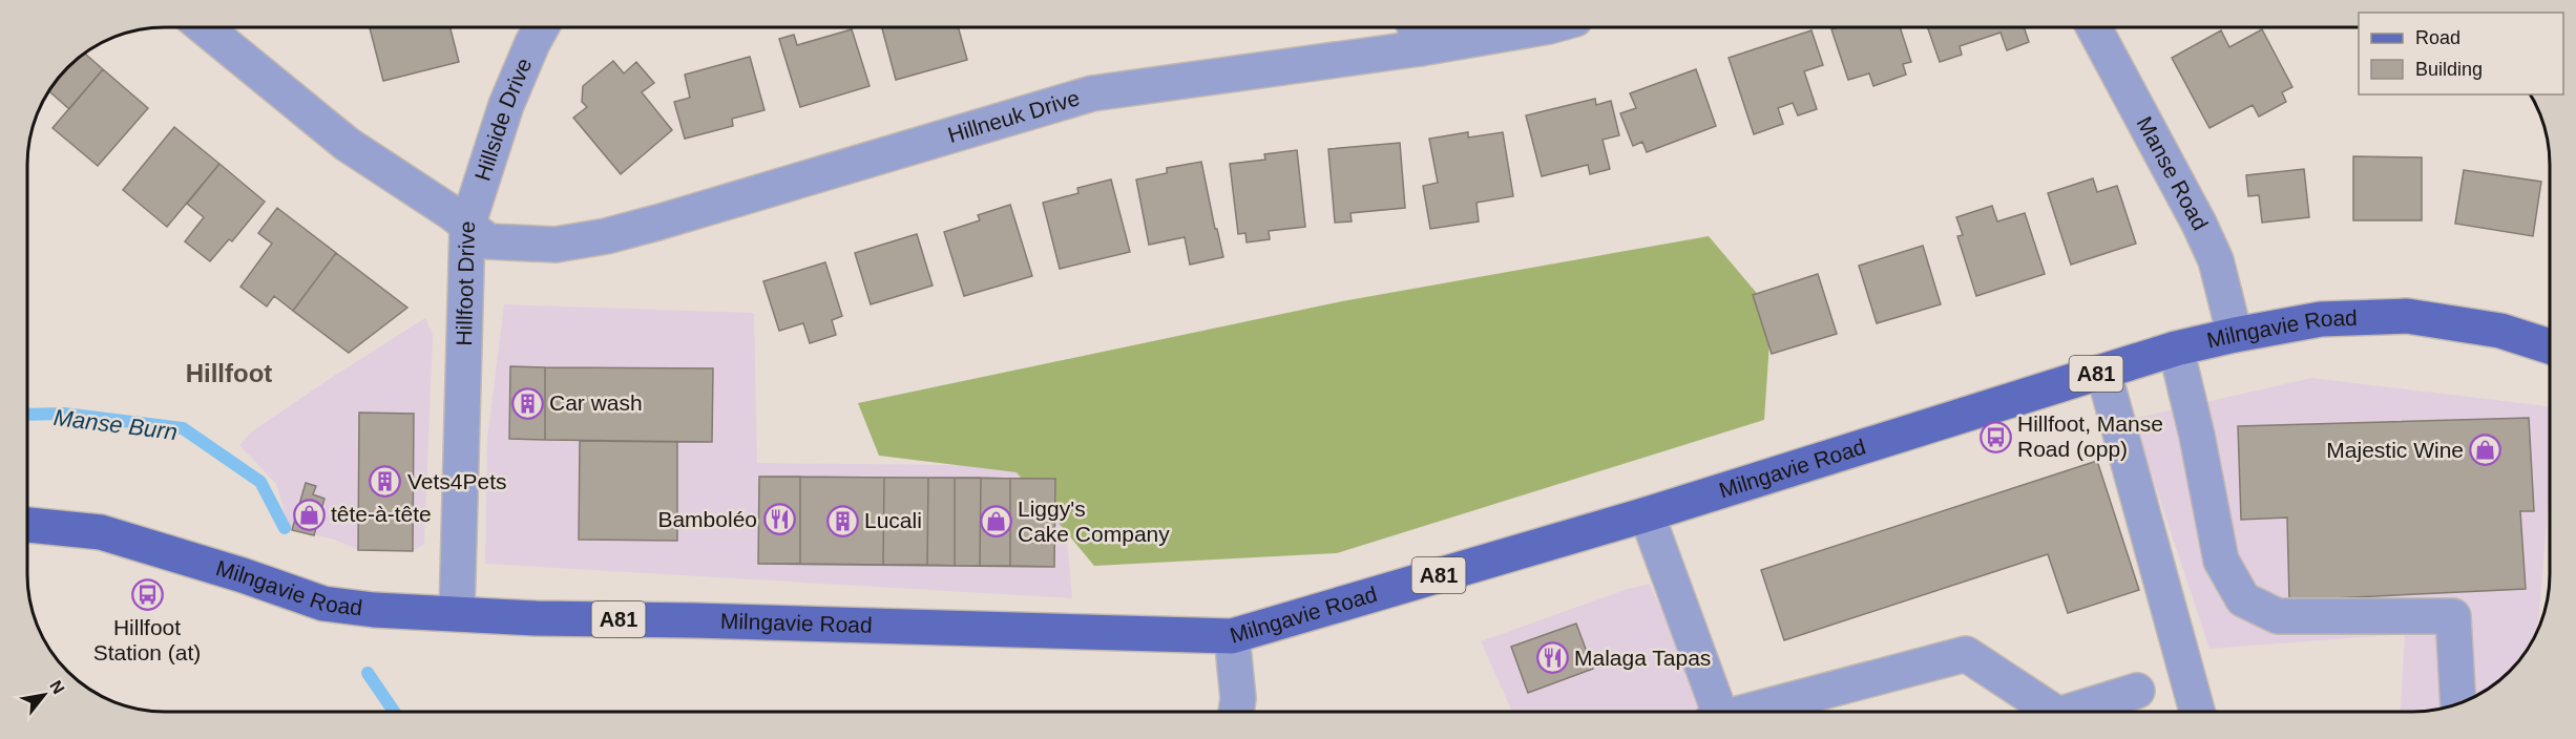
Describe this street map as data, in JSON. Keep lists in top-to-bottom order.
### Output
{
  "streets": {
    "main road": ["Milngavie Road", "A81"],
    "street": [
      "Hillneuk Drive",
      "Hillside Drive",
      "Manse Road",
      "Hillfoot Drive"
    ]
  },
  "crossings": [
    ["Hillneuk Drive", "Hillside Drive"],
    ["Hillneuk Drive", "Hillfoot Drive"],
    ["Hillside Drive", "Hillfoot Drive"],
    ["Manse Road", "Milngavie Road"],
    ["Hillfoot Drive", "Milngavie Road"]
  ],
  "districts": ["Hillfoot"],
  "water": ["Manse Burn"],
  "places": {
    "building": ["Car wash", "Vets4Pets", "Lucali"],
    "bus stop": ["Hillfoot, Manse Road (opp)", "Hillfoot Station (at)"],
    "shop": ["Majestic Wine", "tête-à-tête", "Liggy's Cake Company"],
    "restaurant": ["Bamboléo", "Malaga Tapas"]
  },
  "legend": ["Road", "Building"],
  "north": "top right"
}
